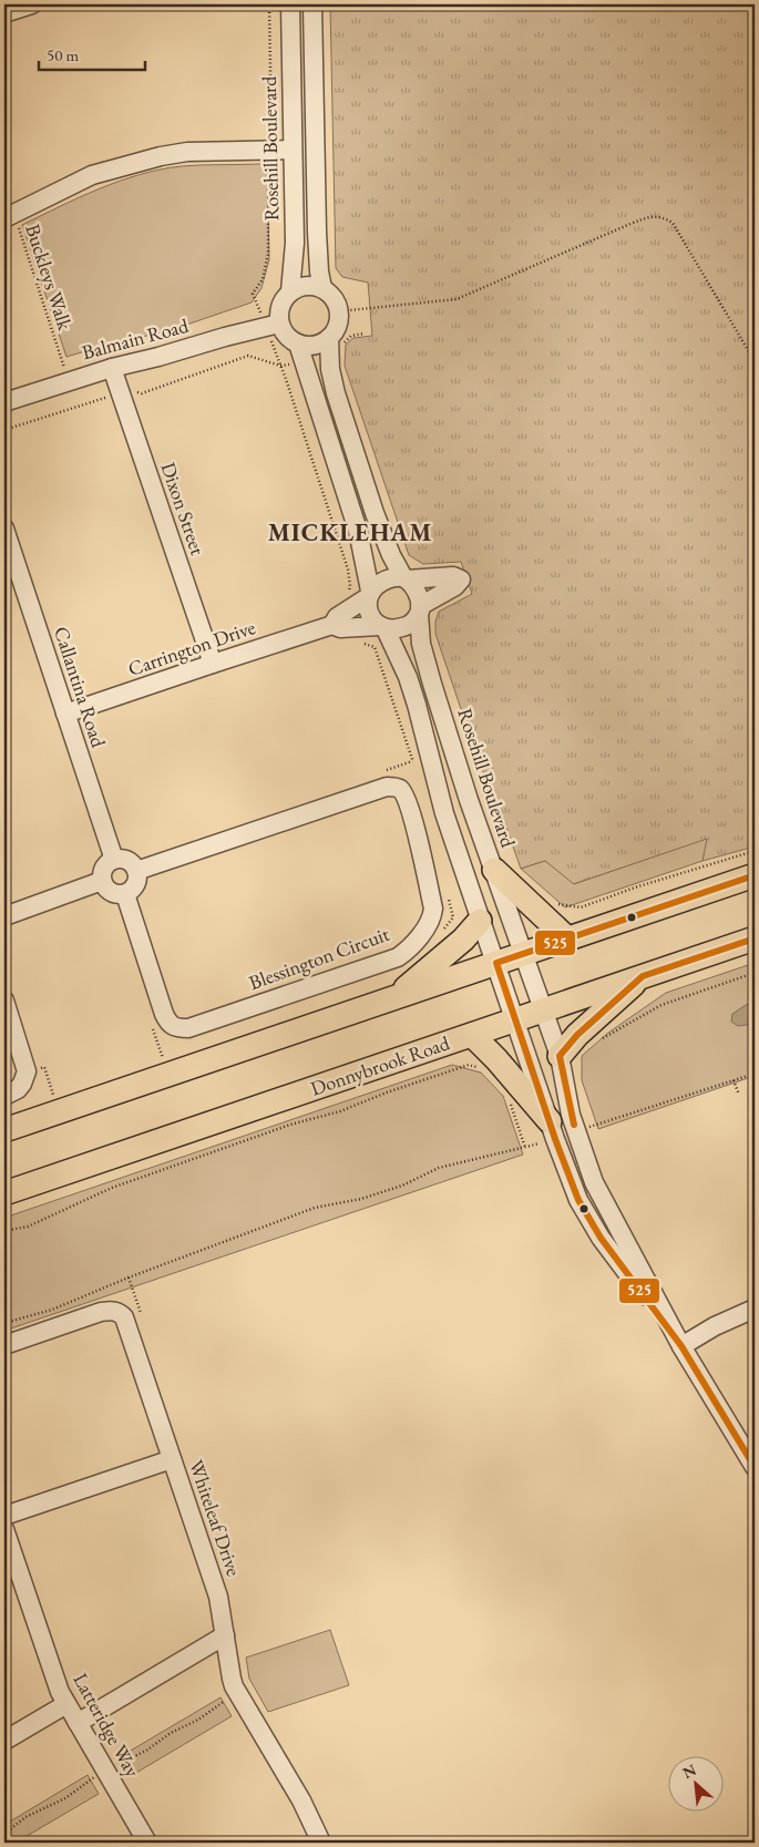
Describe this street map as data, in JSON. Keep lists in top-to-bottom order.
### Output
{
  "streets": {
    "main road": ["Donnybrook Road"],
    "street": [
      "Rosehill Boulevard",
      "Balmain Road",
      "Dixon Street",
      "Carrington Drive",
      "Callantina Road",
      "Blessington Circuit",
      "Whiteleaf Drive",
      "Latteridge Way"
    ],
    "path": ["Buckleys Walk"]
  },
  "crossings": [
    ["Rosehill Boulevard", "Balmain Road"],
    ["Rosehill Boulevard", "Carrington Drive"],
    ["Rosehill Boulevard", "Donnybrook Road"],
    ["Buckleys Walk", "Balmain Road"],
    ["Balmain Road", "Dixon Street"],
    ["Dixon Street", "Carrington Drive"],
    ["Carrington Drive", "Callantina Road"],
    ["Callantina Road", "Blessington Circuit"]
  ],
  "districts": ["MICKLEHAM"],
  "lines": ["transit line 525"],
  "scale_bar": "50 m",
  "north": "top left"
}
